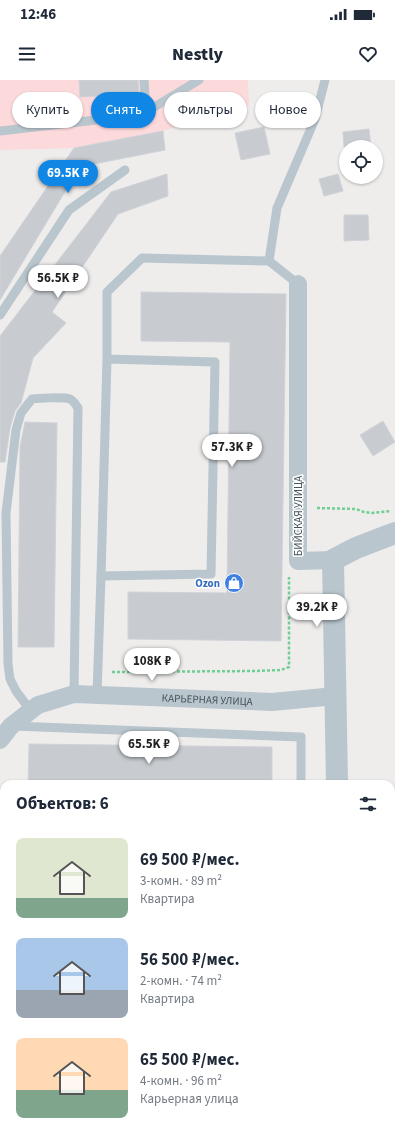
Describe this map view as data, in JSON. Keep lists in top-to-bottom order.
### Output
{
  "streets": {
    "street": ["БИЙСКАЯ УЛИЦА", "КАРЬЕРНАЯ УЛИЦА"]
  },
  "places": {
    "shop": ["Ozon"]
  },
  "page": {
    "status": "12:46",
    "header": "Nestly",
    "chip": [
      "Купить",
      "Снять",
      "Фильтры",
      "Новое"
    ],
    "price": [
      "69.5K ₽",
      "56.5K ₽",
      "57.3K ₽",
      "39.2K ₽",
      "108K ₽",
      "65.5K ₽"
    ],
    "heading": "Объектов: 6",
    "list": [
      {
        "name": "69 500 ₽/мес.",
        "note": "3-комн. · 89 m² · Квартира"
      },
      {
        "name": "56 500 ₽/мес.",
        "note": "2-комн. · 74 m² · Квартира"
      },
      {
        "name": "65 500 ₽/мес.",
        "note": "4-комн. · 96 m² · Карьерная улица"
      }
    ]
  }
}
